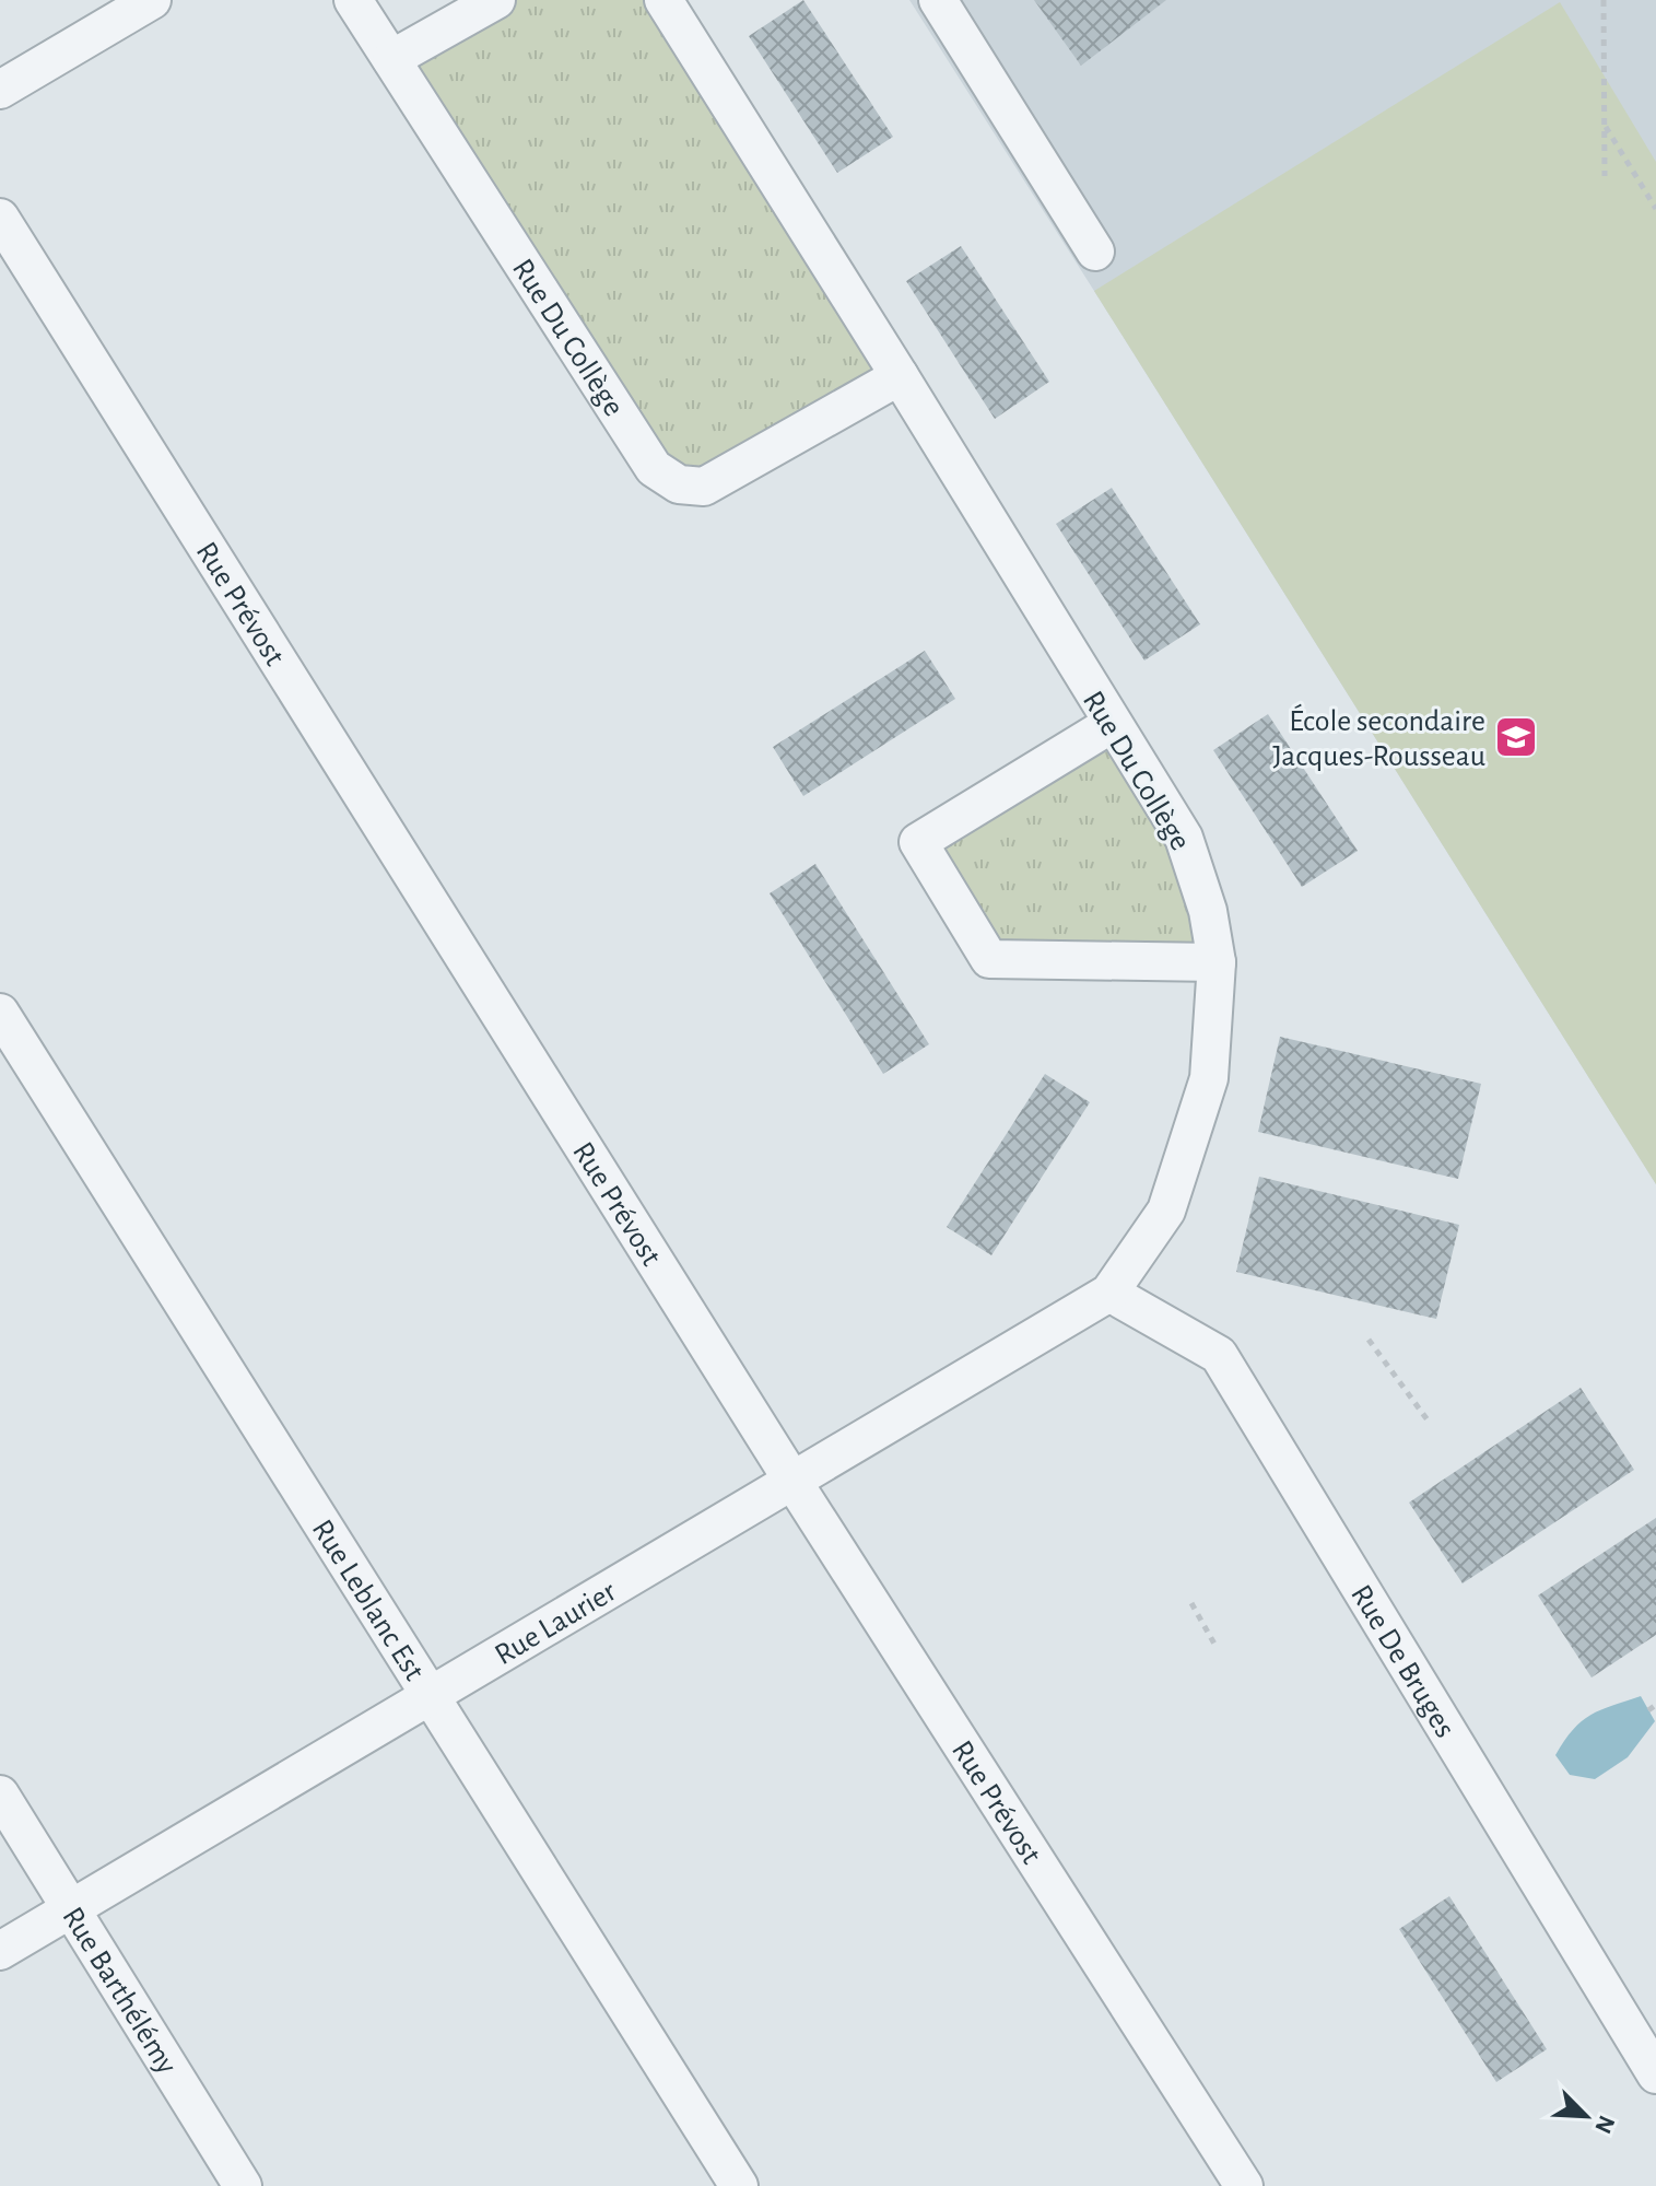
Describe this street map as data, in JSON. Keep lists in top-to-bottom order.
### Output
{
  "streets": {
    "street": [
      "Rue Du Collège",
      "Rue Prévost",
      "Rue Leblanc Est",
      "Rue Laurier",
      "Rue De Bruges",
      "Rue Barthélémy"
    ]
  },
  "crossings": [
    ["Rue Du Collège", "Rue Laurier"],
    ["Rue Du Collège", "Rue De Bruges"],
    ["Rue Prévost", "Rue Laurier"],
    ["Rue Leblanc Est", "Rue Laurier"],
    ["Rue Laurier", "Rue De Bruges"],
    ["Rue Laurier", "Rue Barthélémy"]
  ],
  "places": {
    "school or university": ["École secondaire Jacques-Rousseau"]
  },
  "north": "bottom right"
}
